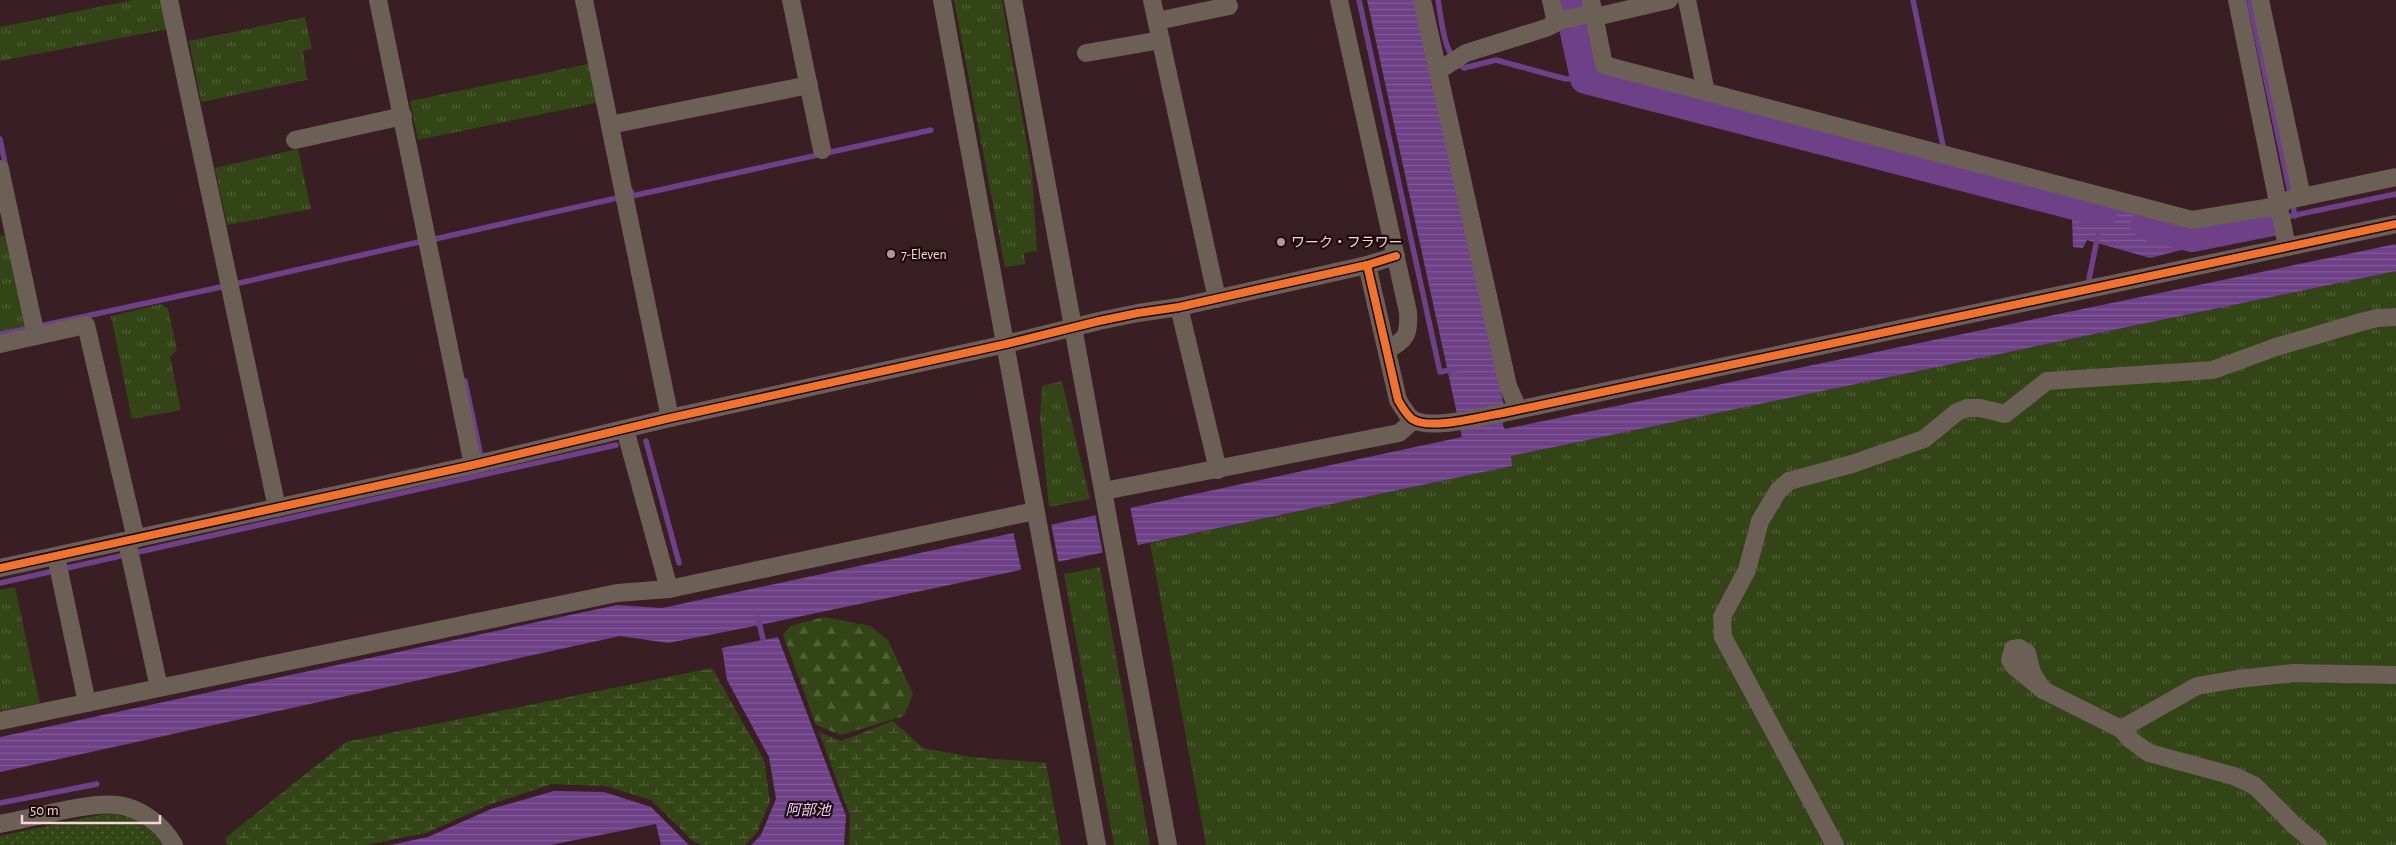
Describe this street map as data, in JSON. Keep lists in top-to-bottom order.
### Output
{
  "water": ["阿部池"],
  "places": ["ワーク・フラワー", "7-Eleven"],
  "scale_bar": "50 m"
}
